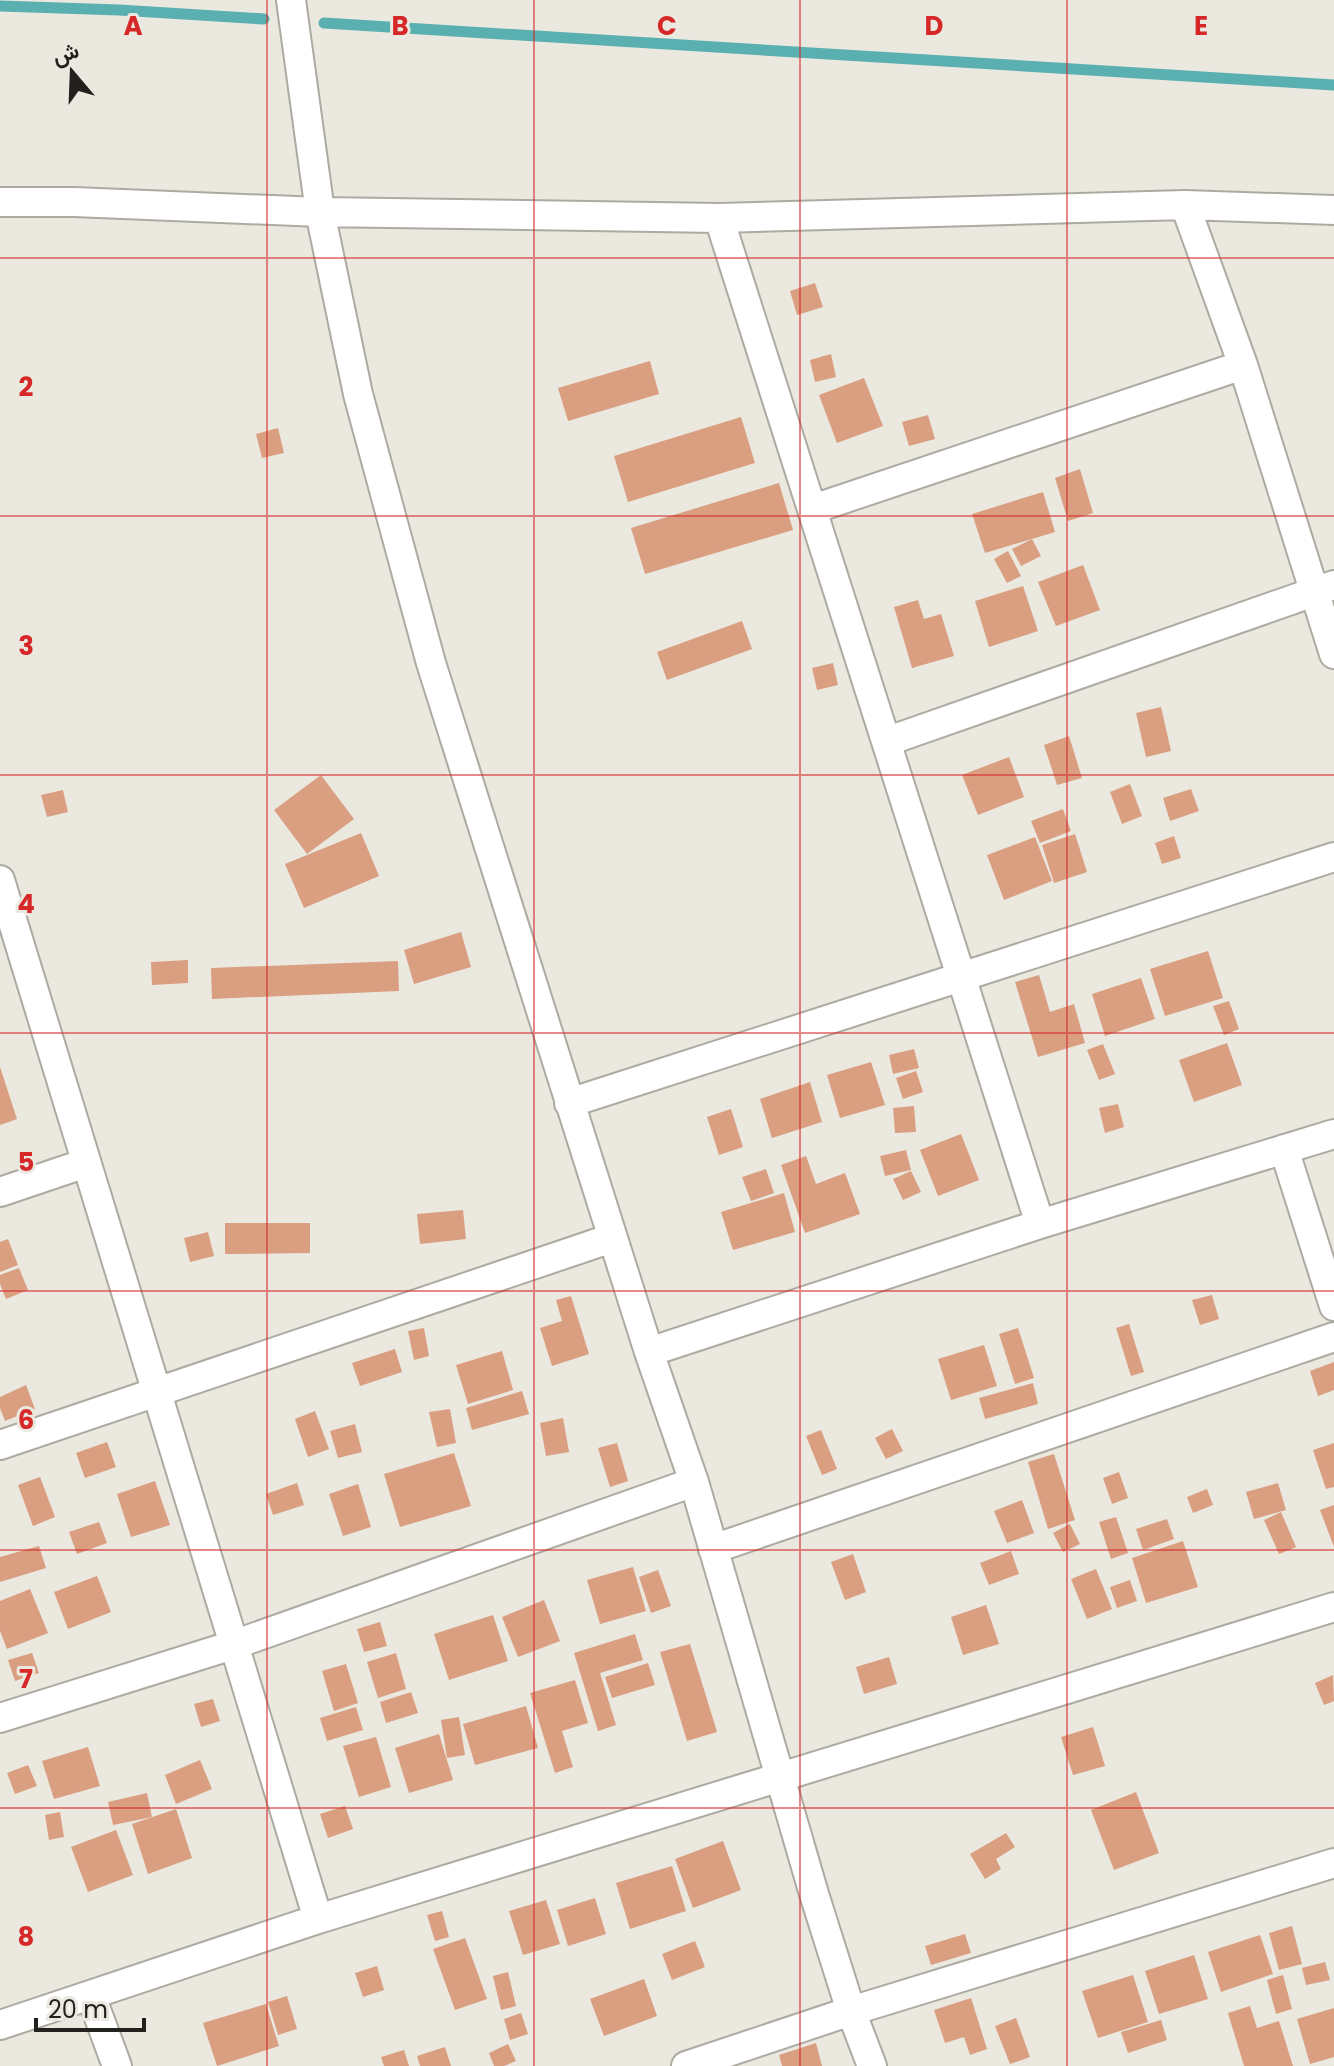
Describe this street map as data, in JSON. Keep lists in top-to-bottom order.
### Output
{
  "scale_bar": "20 m",
  "north": "top",
  "grid": {
    "columns": [
      "A",
      "B",
      "C",
      "D",
      "E"
    ],
    "rows": [
      "2",
      "3",
      "4",
      "5",
      "6",
      "7",
      "8"
    ]
  }
}
